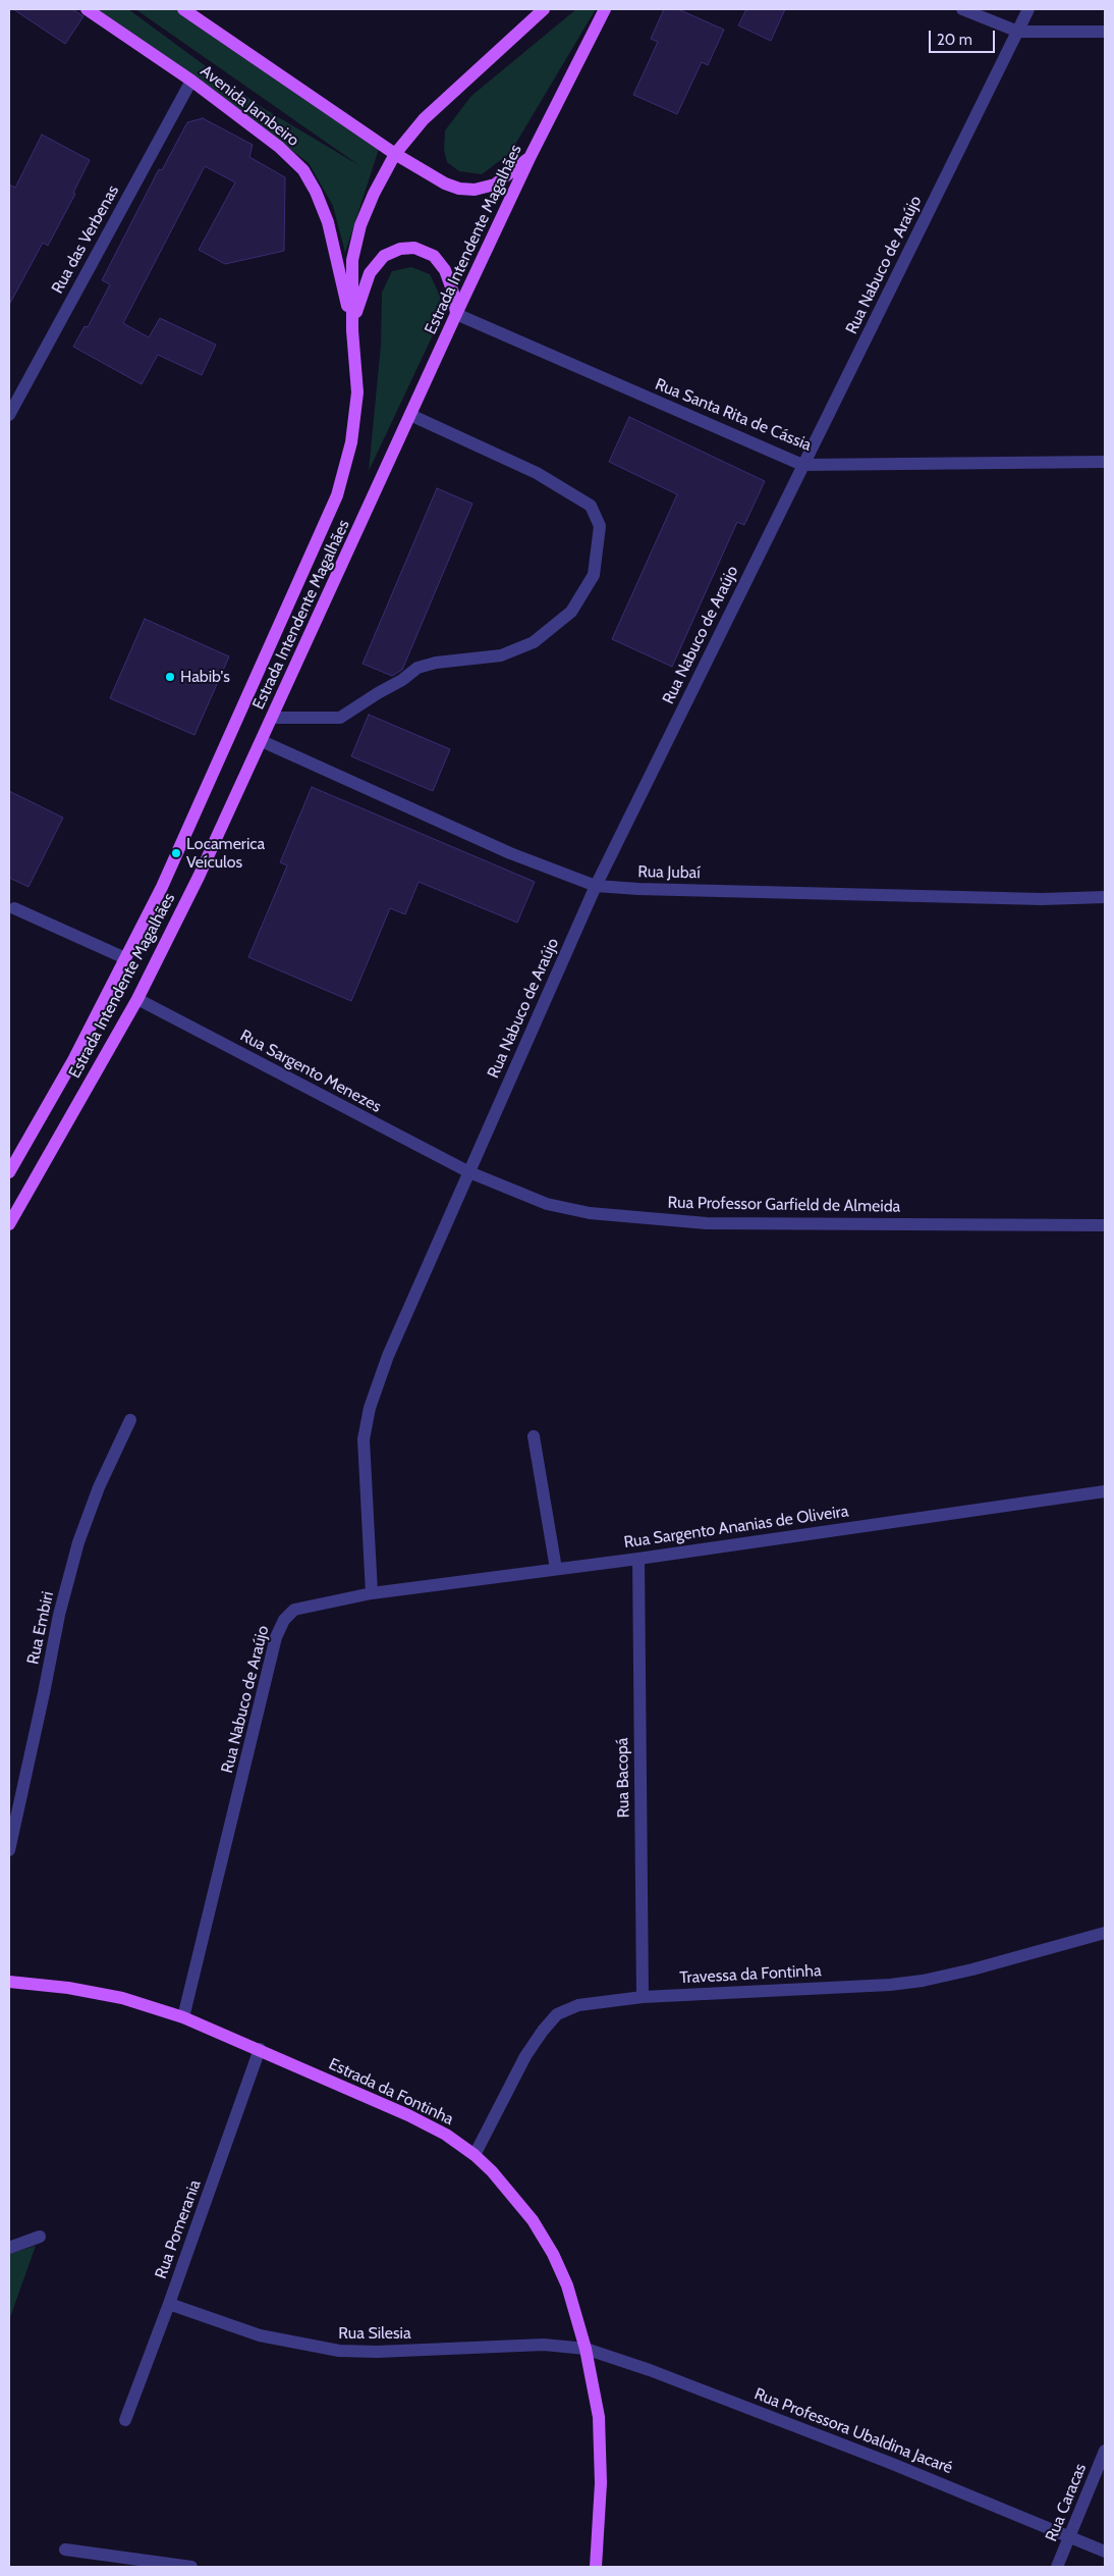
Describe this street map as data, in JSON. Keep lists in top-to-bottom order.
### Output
{
  "streets": {
    "main road": ["Avenida Jambeiro", "Estrada Intendente Magalhães", "Estrada da Fontinha"],
    "street": [
      "Rua das Verbenas",
      "Rua Nabuco de Araújo",
      "Rua Santa Rita de Cássia",
      "Rua Jubaí",
      "Rua Sargento Menezes",
      "Rua Professor Garfield de Almeida",
      "Rua Sargento Ananias de Oliveira",
      "Rua Embiri",
      "Rua Bacopá",
      "Travessa da Fontinha",
      "Rua Pomerania",
      "Rua Silesia",
      "Rua Professora Ubaldina Jacaré",
      "Rua Caracas"
    ]
  },
  "crossings": [
    ["Avenida Jambeiro", "Rua das Verbenas"],
    ["Avenida Jambeiro", "Estrada Intendente Magalhães"],
    ["Estrada Intendente Magalhães", "Rua Santa Rita de Cássia"],
    ["Estrada Intendente Magalhães", "Rua Jubaí"],
    ["Estrada Intendente Magalhães", "Rua Sargento Menezes"],
    ["Rua Nabuco de Araújo", "Rua Santa Rita de Cássia"],
    ["Rua Nabuco de Araújo", "Rua Jubaí"],
    ["Rua Nabuco de Araújo", "Rua Sargento Menezes"],
    ["Rua Nabuco de Araújo", "Rua Professor Garfield de Almeida"],
    ["Rua Nabuco de Araújo", "Rua Sargento Ananias de Oliveira"],
    ["Rua Nabuco de Araújo", "Estrada da Fontinha"],
    ["Rua Sargento Menezes", "Rua Professor Garfield de Almeida"],
    ["Rua Sargento Ananias de Oliveira", "Rua Bacopá"],
    ["Rua Bacopá", "Travessa da Fontinha"],
    ["Travessa da Fontinha", "Estrada da Fontinha"],
    ["Estrada da Fontinha", "Rua Pomerania"],
    ["Estrada da Fontinha", "Rua Silesia"],
    ["Estrada da Fontinha", "Rua Professora Ubaldina Jacaré"],
    ["Rua Pomerania", "Rua Silesia"],
    ["Rua Silesia", "Rua Professora Ubaldina Jacaré"],
    ["Rua Professora Ubaldina Jacaré", "Rua Caracas"]
  ],
  "places": ["Habib's", "Locamerica Veículos"],
  "scale_bar": "20 m"
}
